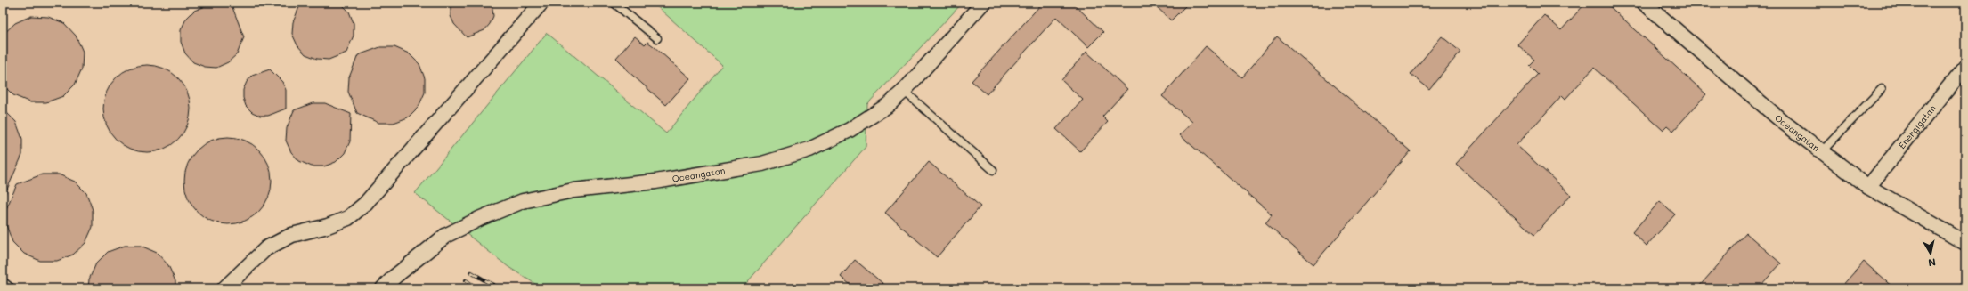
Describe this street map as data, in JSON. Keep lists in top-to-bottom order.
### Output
{
  "streets": {
    "street": ["Energigatan", "Oceangatan"]
  },
  "crossings": [
    ["Energigatan", "Oceangatan"]
  ],
  "north": "bottom"
}
